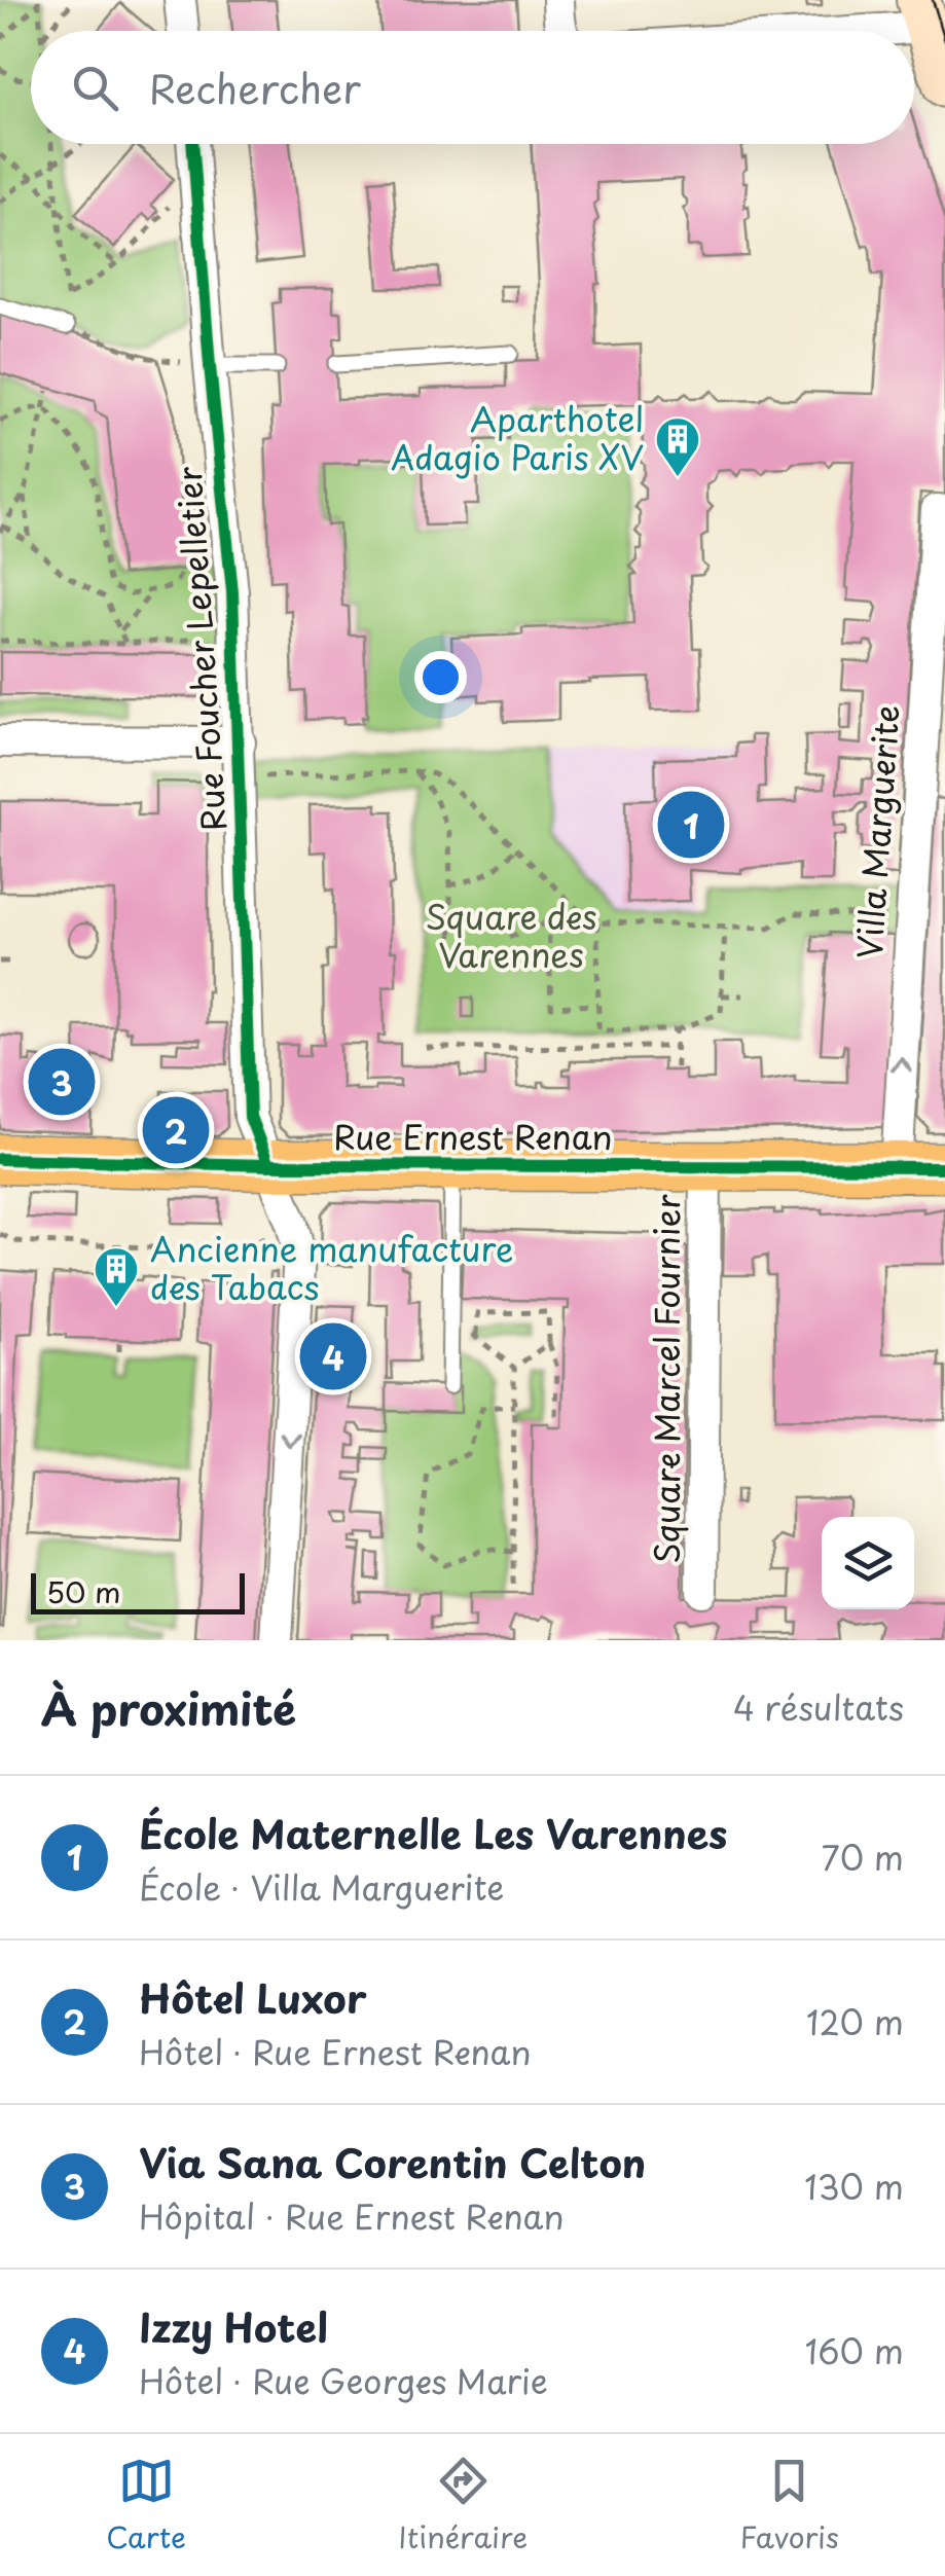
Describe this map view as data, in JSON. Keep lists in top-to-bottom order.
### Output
{
  "streets": {
    "main road": ["Rue Ernest Renan"],
    "street": ["Rue Foucher Lepelletier", "Villa Marguerite", "Square Marcel Fournier"]
  },
  "crossings": [
    ["Rue Foucher Lepelletier", "Rue Ernest Renan"],
    ["Villa Marguerite", "Rue Ernest Renan"],
    ["Rue Ernest Renan", "Square Marcel Fournier"]
  ],
  "one_way": ["Villa Marguerite"],
  "parks": ["Square des Varennes"],
  "places": {
    "building": ["Aparthotel Adagio Paris XV", "Ancienne manufacture des Tabacs"]
  },
  "scale_bar": "50 m",
  "page": {
    "search": "Rechercher",
    "pins": [
      "1",
      "3",
      "2",
      "4"
    ],
    "scale": "50 m",
    "heading": ["À proximité", "4 résultats"],
    "list": [
      {
        "mark": "1",
        "name": "École Maternelle Les Varennes",
        "note": "École · Villa Marguerite",
        "value": "70 m"
      },
      {
        "mark": "2",
        "name": "Hôtel Luxor",
        "note": "Hôtel · Rue Ernest Renan",
        "value": "120 m"
      },
      {
        "mark": "3",
        "name": "Via Sana Corentin Celton",
        "note": "Hôpital · Rue Ernest Renan",
        "value": "130 m"
      },
      {
        "mark": "4",
        "name": "Izzy Hotel",
        "note": "Hôtel · Rue Georges Marie",
        "value": "160 m"
      }
    ],
    "nav": ["Carte", "Itinéraire", "Favoris"]
  }
}
